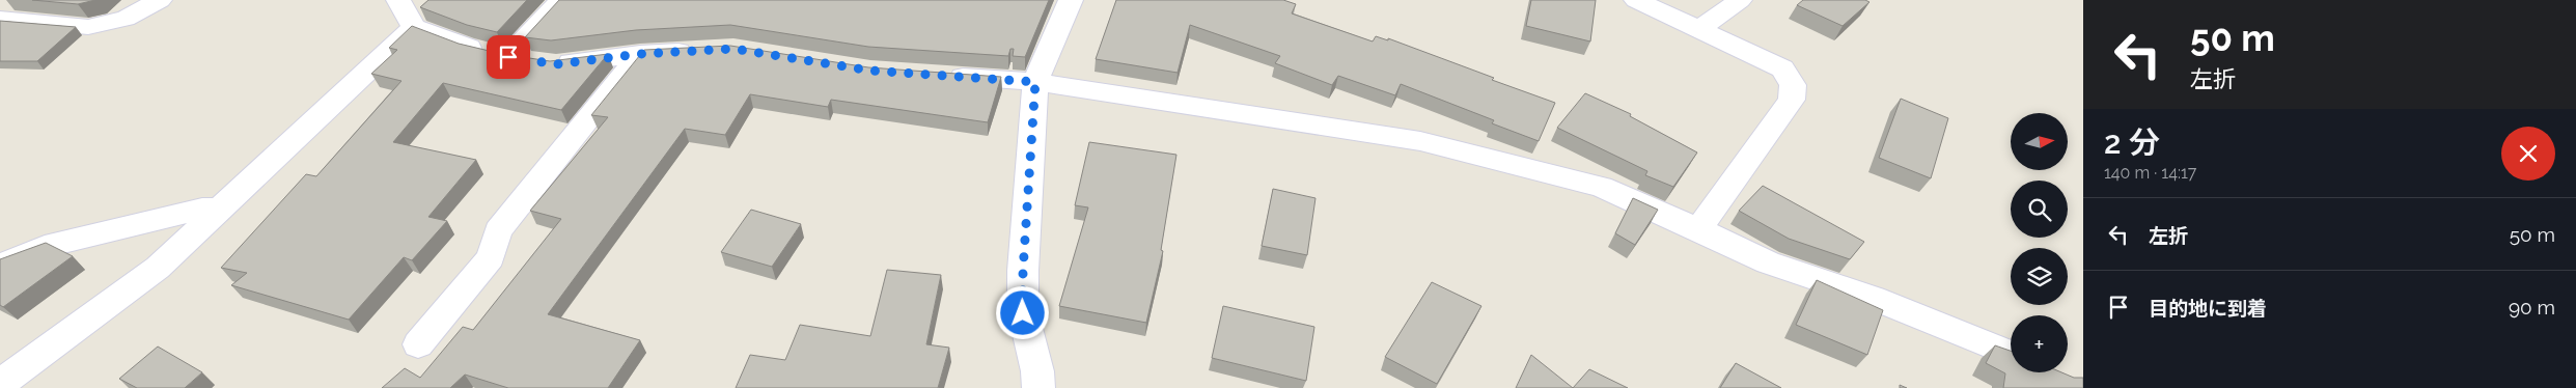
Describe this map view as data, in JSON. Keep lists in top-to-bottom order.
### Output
{
  "north": "right",
  "page": {
    "turn": ["50 m", "左折"],
    "heading": ["2 分", "140 m · 14:17"],
    "map_buttons": "+",
    "list": [
      {
        "name": "左折",
        "value": "50 m"
      },
      {
        "name": "目的地に到着",
        "value": "90 m"
      }
    ]
  }
}
